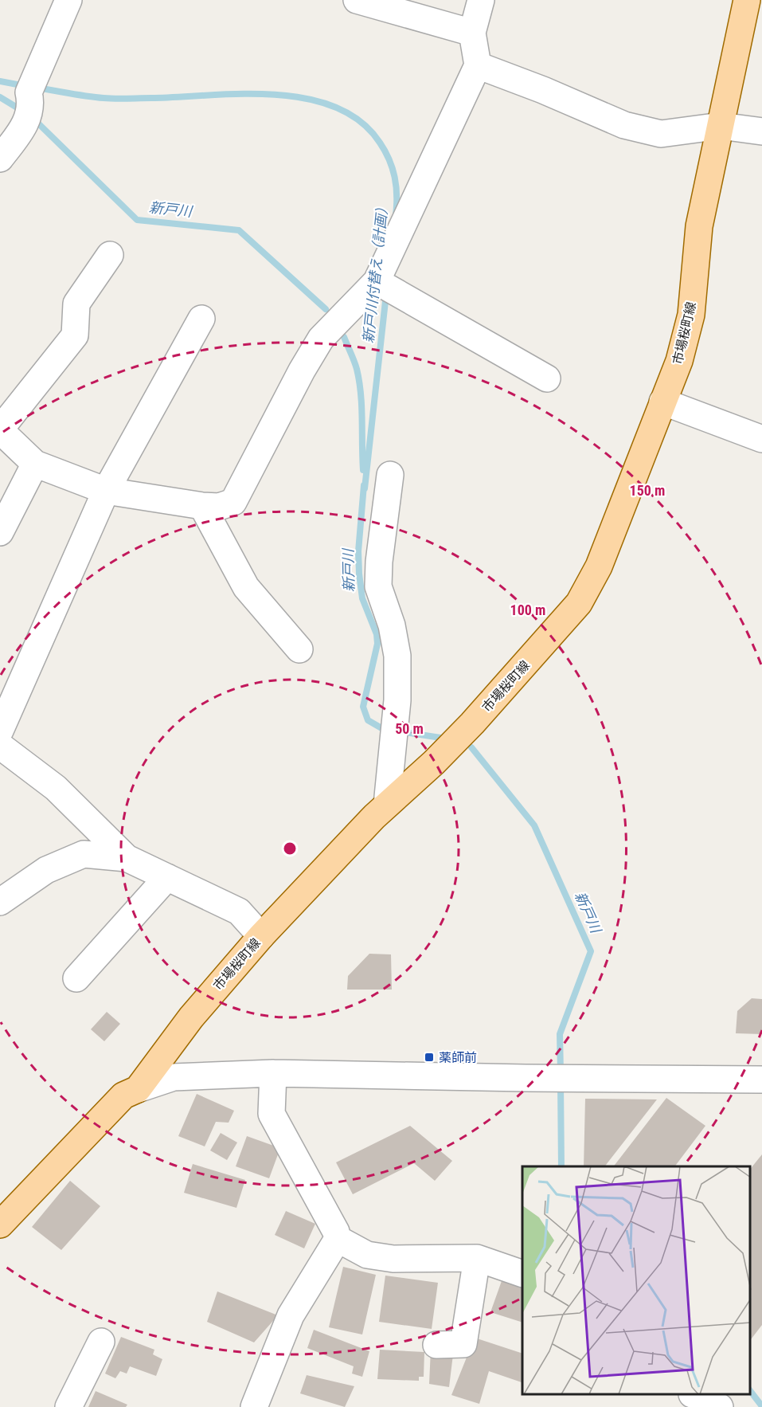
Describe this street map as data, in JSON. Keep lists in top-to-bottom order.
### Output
{
  "streets": {
    "main road": ["市場桜町線"]
  },
  "water": ["新戸川", "新戸川付替え（計画）"],
  "places": {
    "transit": ["薬師前"]
  },
  "rings": ["150 m", "100 m", "50 m"]
}
